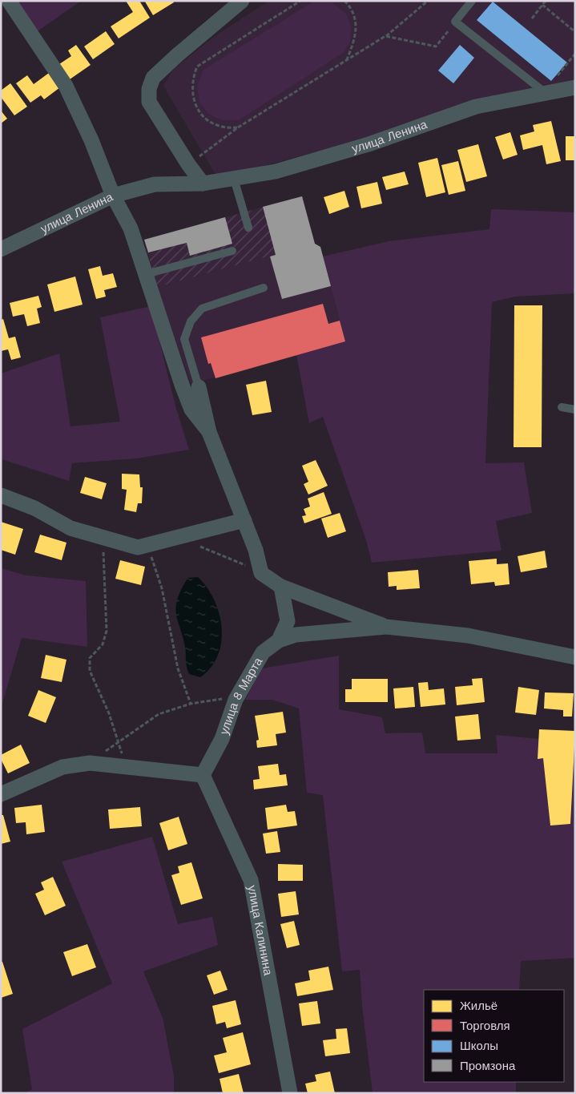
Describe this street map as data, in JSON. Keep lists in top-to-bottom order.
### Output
{
  "streets": {
    "street": ["улица Ленина", "улица 8 Марта", "улица Калинина"]
  },
  "crossings": [
    ["улица 8 Марта", "улица Калинина"]
  ],
  "legend": [
    "Жильё",
    "Торговля",
    "Школы",
    "Промзона"
  ]
}
